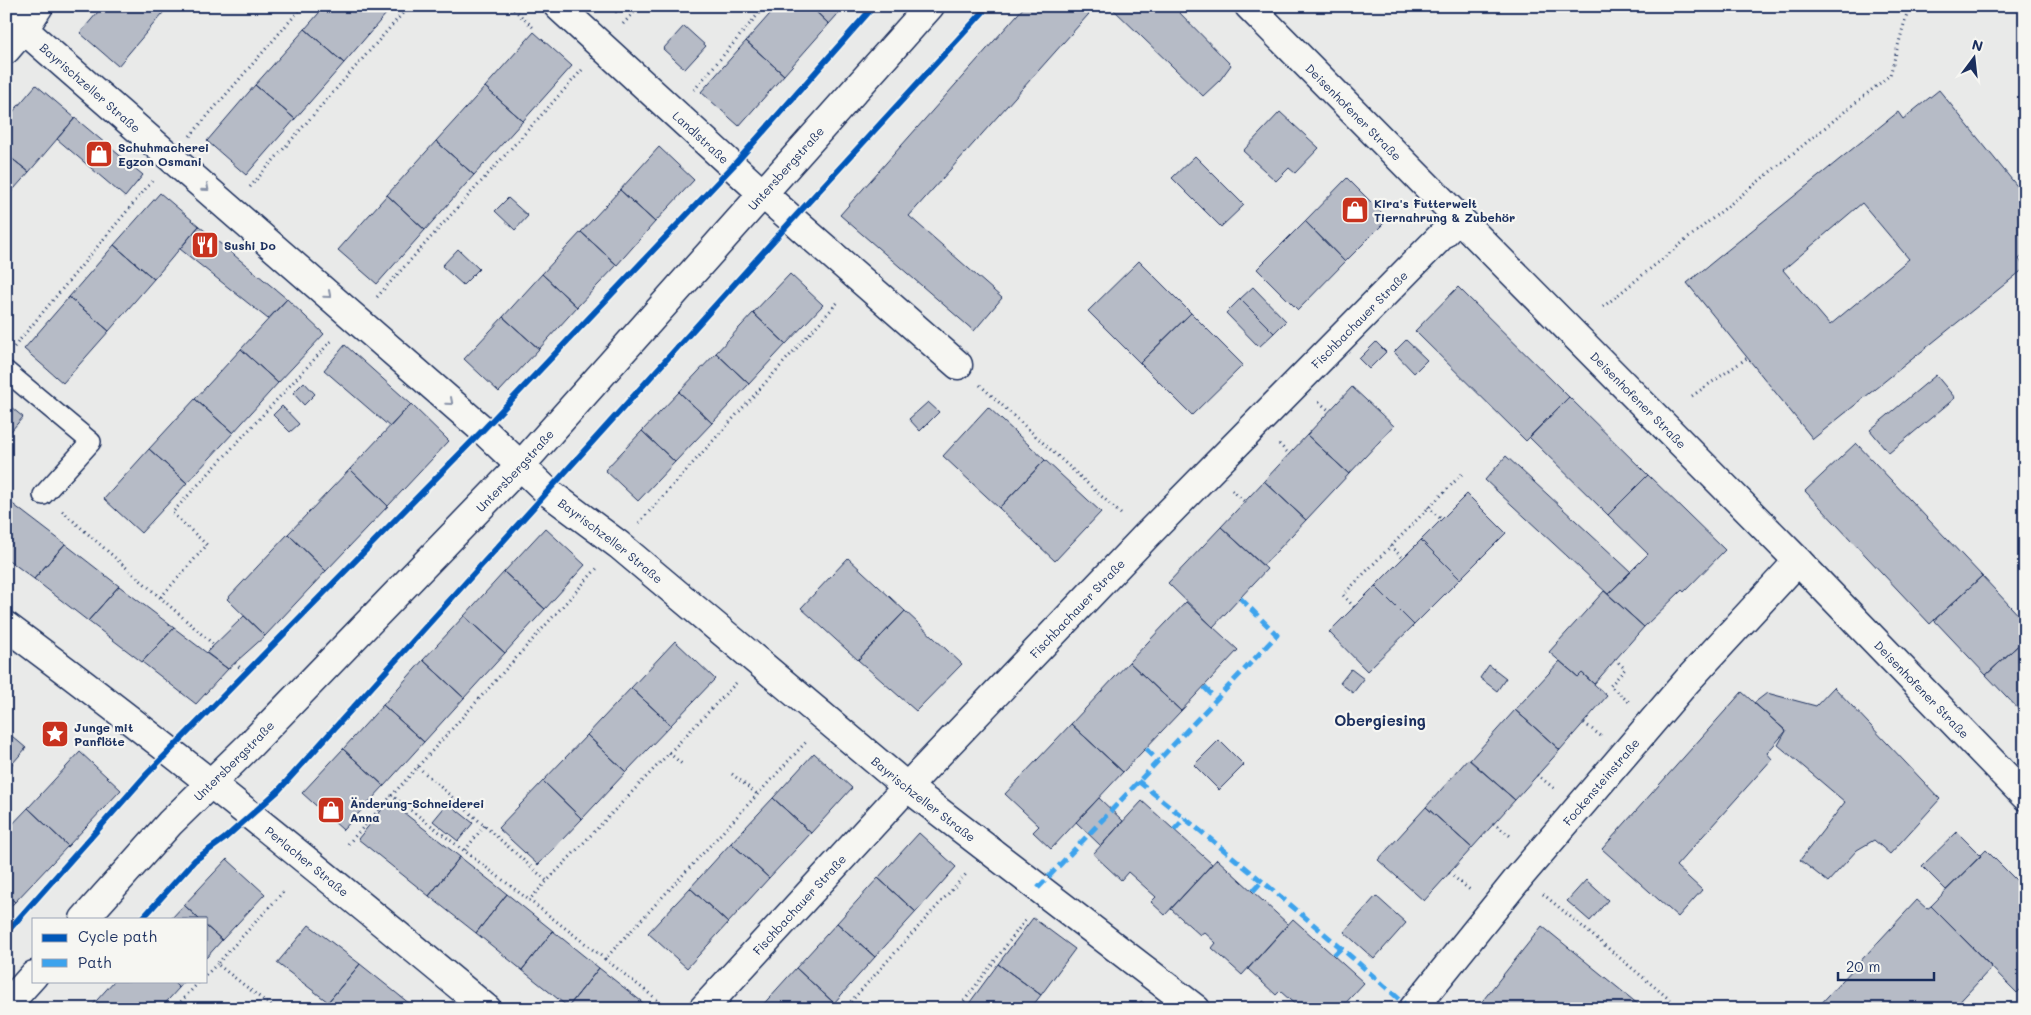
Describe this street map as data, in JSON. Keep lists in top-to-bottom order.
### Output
{
  "streets": {
    "street": [
      "Bayrischzeller Straße",
      "Deisenhofener Straße",
      "Landlstraße",
      "Untersbergstraße",
      "Fischbachauer Straße",
      "Fockensteinstraße",
      "Perlacher Straße"
    ]
  },
  "crossings": [
    ["Bayrischzeller Straße", "Untersbergstraße"],
    ["Bayrischzeller Straße", "Fischbachauer Straße"],
    ["Deisenhofener Straße", "Fischbachauer Straße"],
    ["Deisenhofener Straße", "Fockensteinstraße"],
    ["Landlstraße", "Untersbergstraße"],
    ["Untersbergstraße", "Perlacher Straße"]
  ],
  "districts": ["Obergiesing"],
  "places": {
    "shop": ["Schuhmacherei Egzon Osmani", "Kira's Futterwelt Tiernahrung & Zubehör", "Änderung-Schneiderei Anna"],
    "restaurant": ["Sushi Do"],
    "place": ["Junge mit Panflöte"]
  },
  "legend": ["Cycle path", "Path"],
  "scale_bar": "20 m",
  "north": "top"
}
